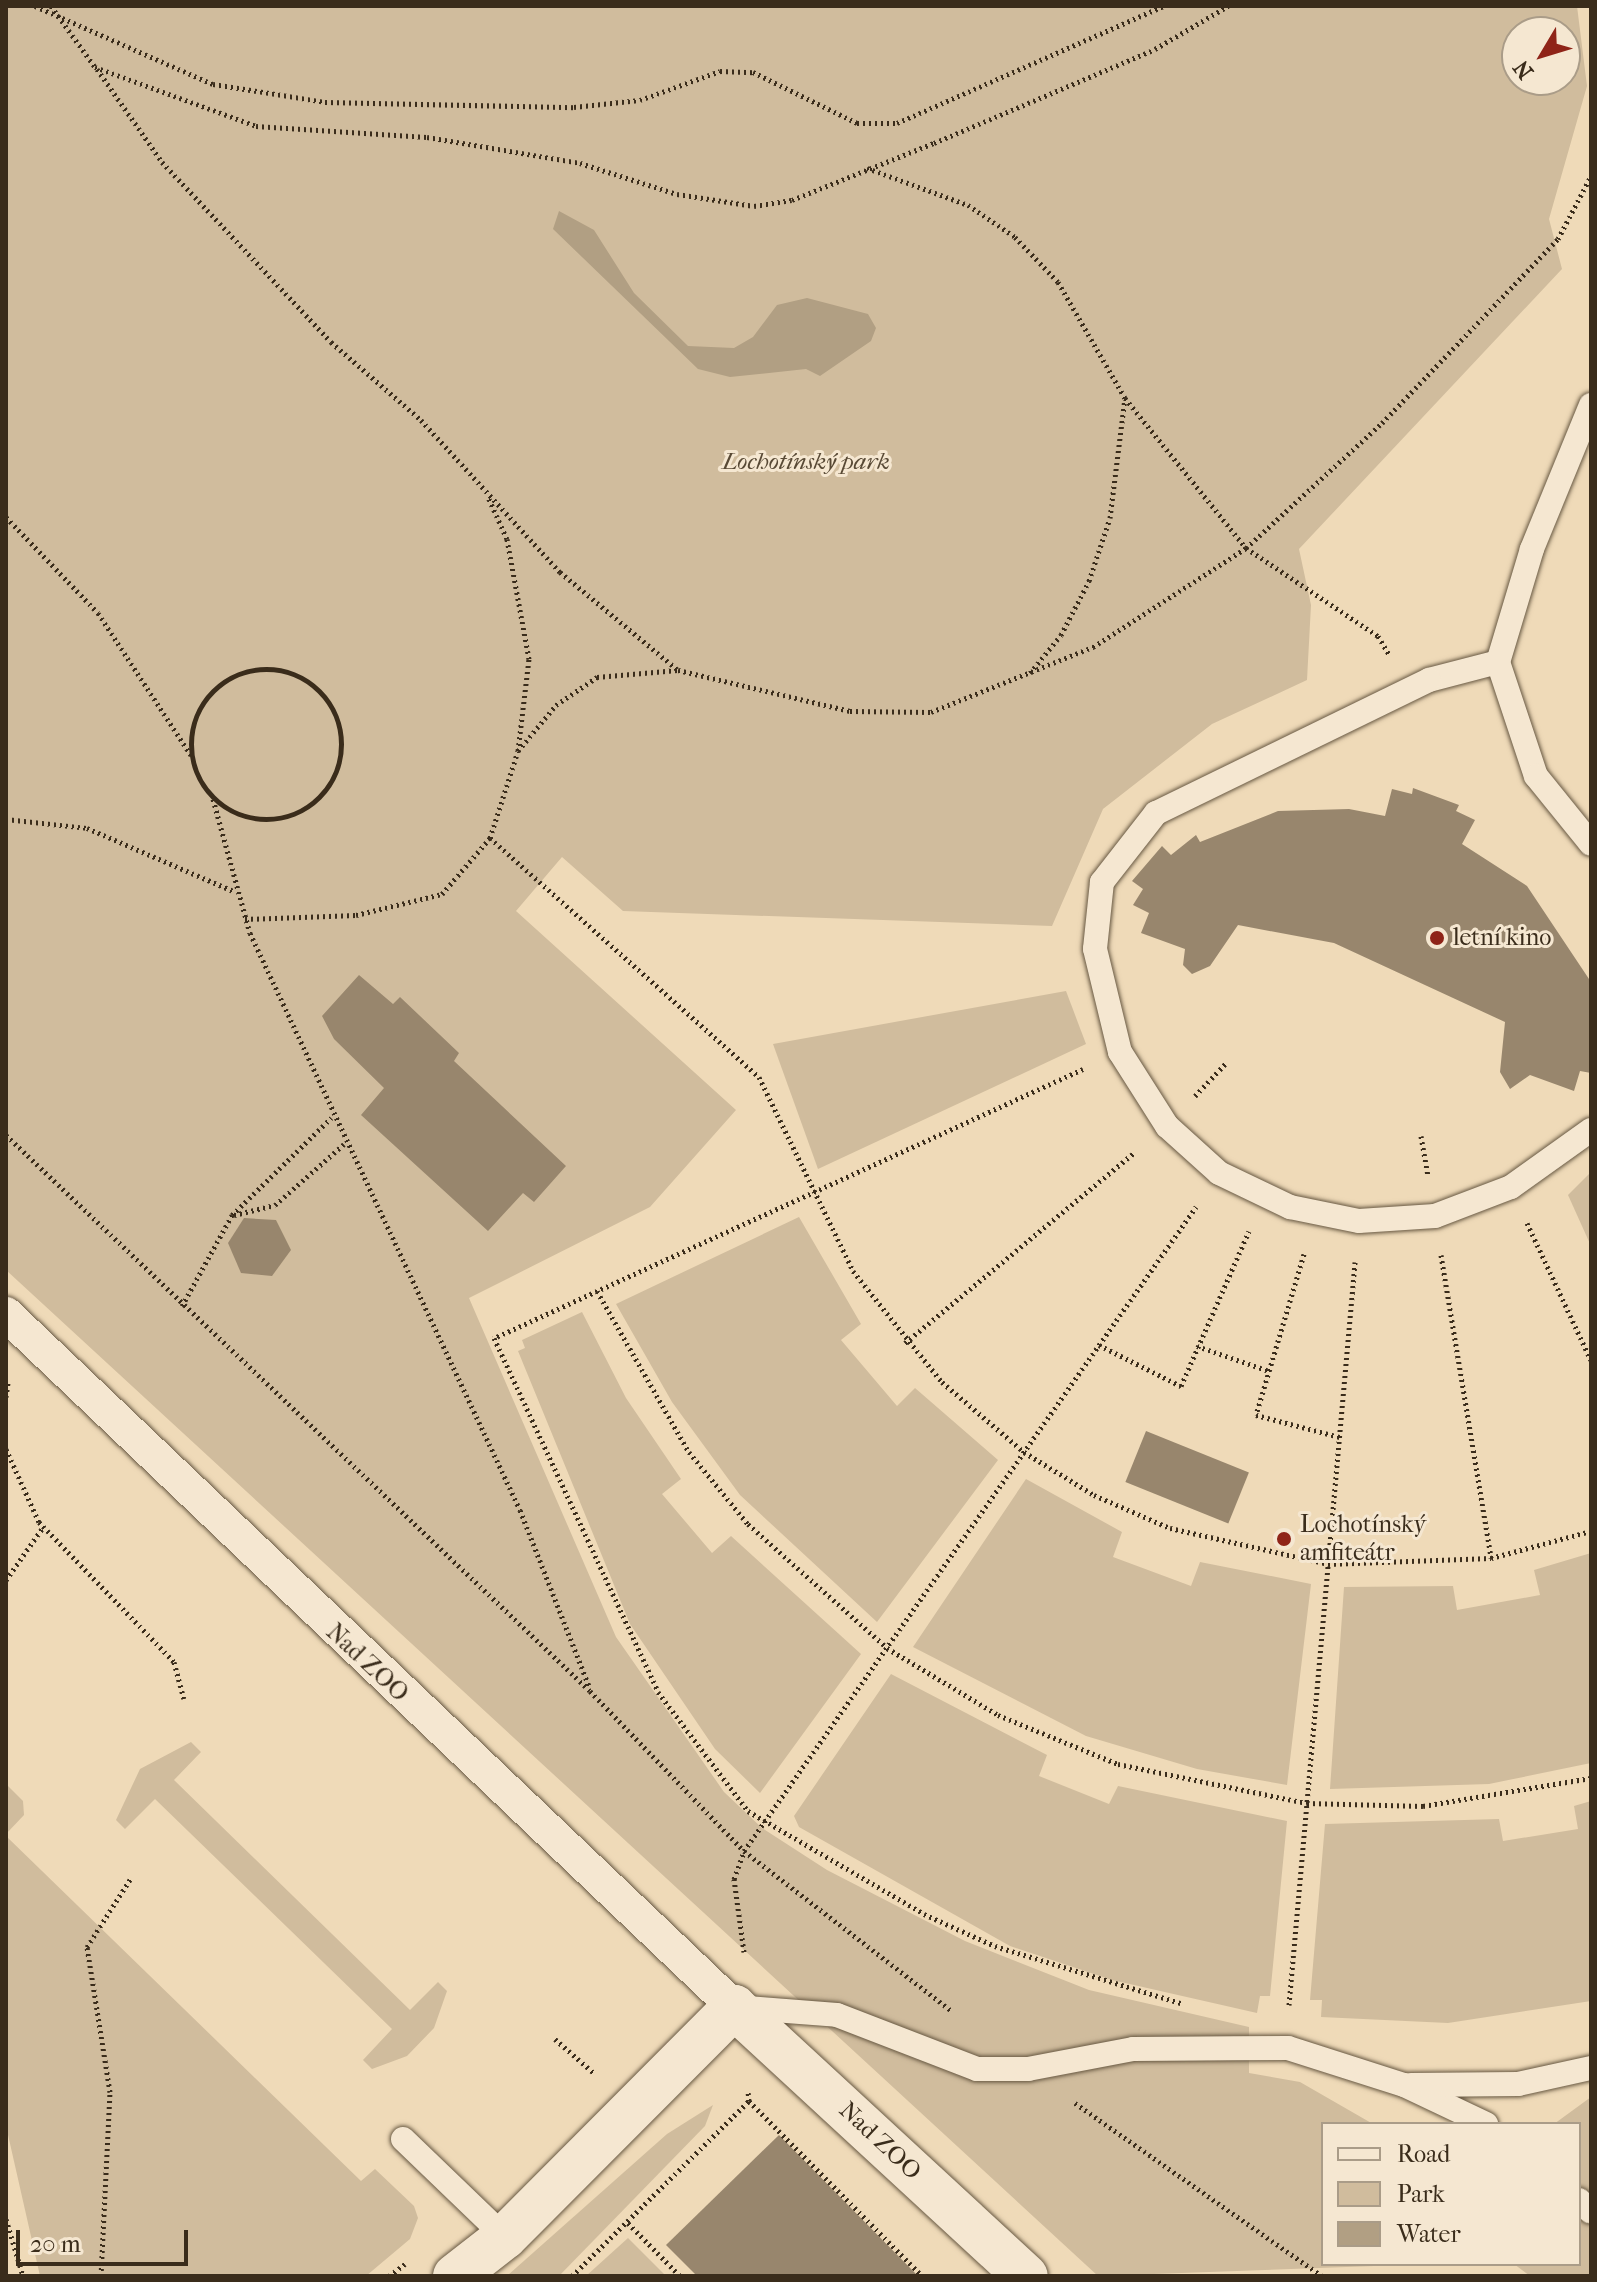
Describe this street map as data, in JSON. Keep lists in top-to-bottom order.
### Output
{
  "streets": {
    "street": ["Nad ZOO"]
  },
  "parks": ["Lochotínský park"],
  "places": ["letní kino", "Lochotínský amfiteátr"],
  "legend": ["Road", "Park", "Water"],
  "scale_bar": "20 m",
  "north": "bottom left"
}
